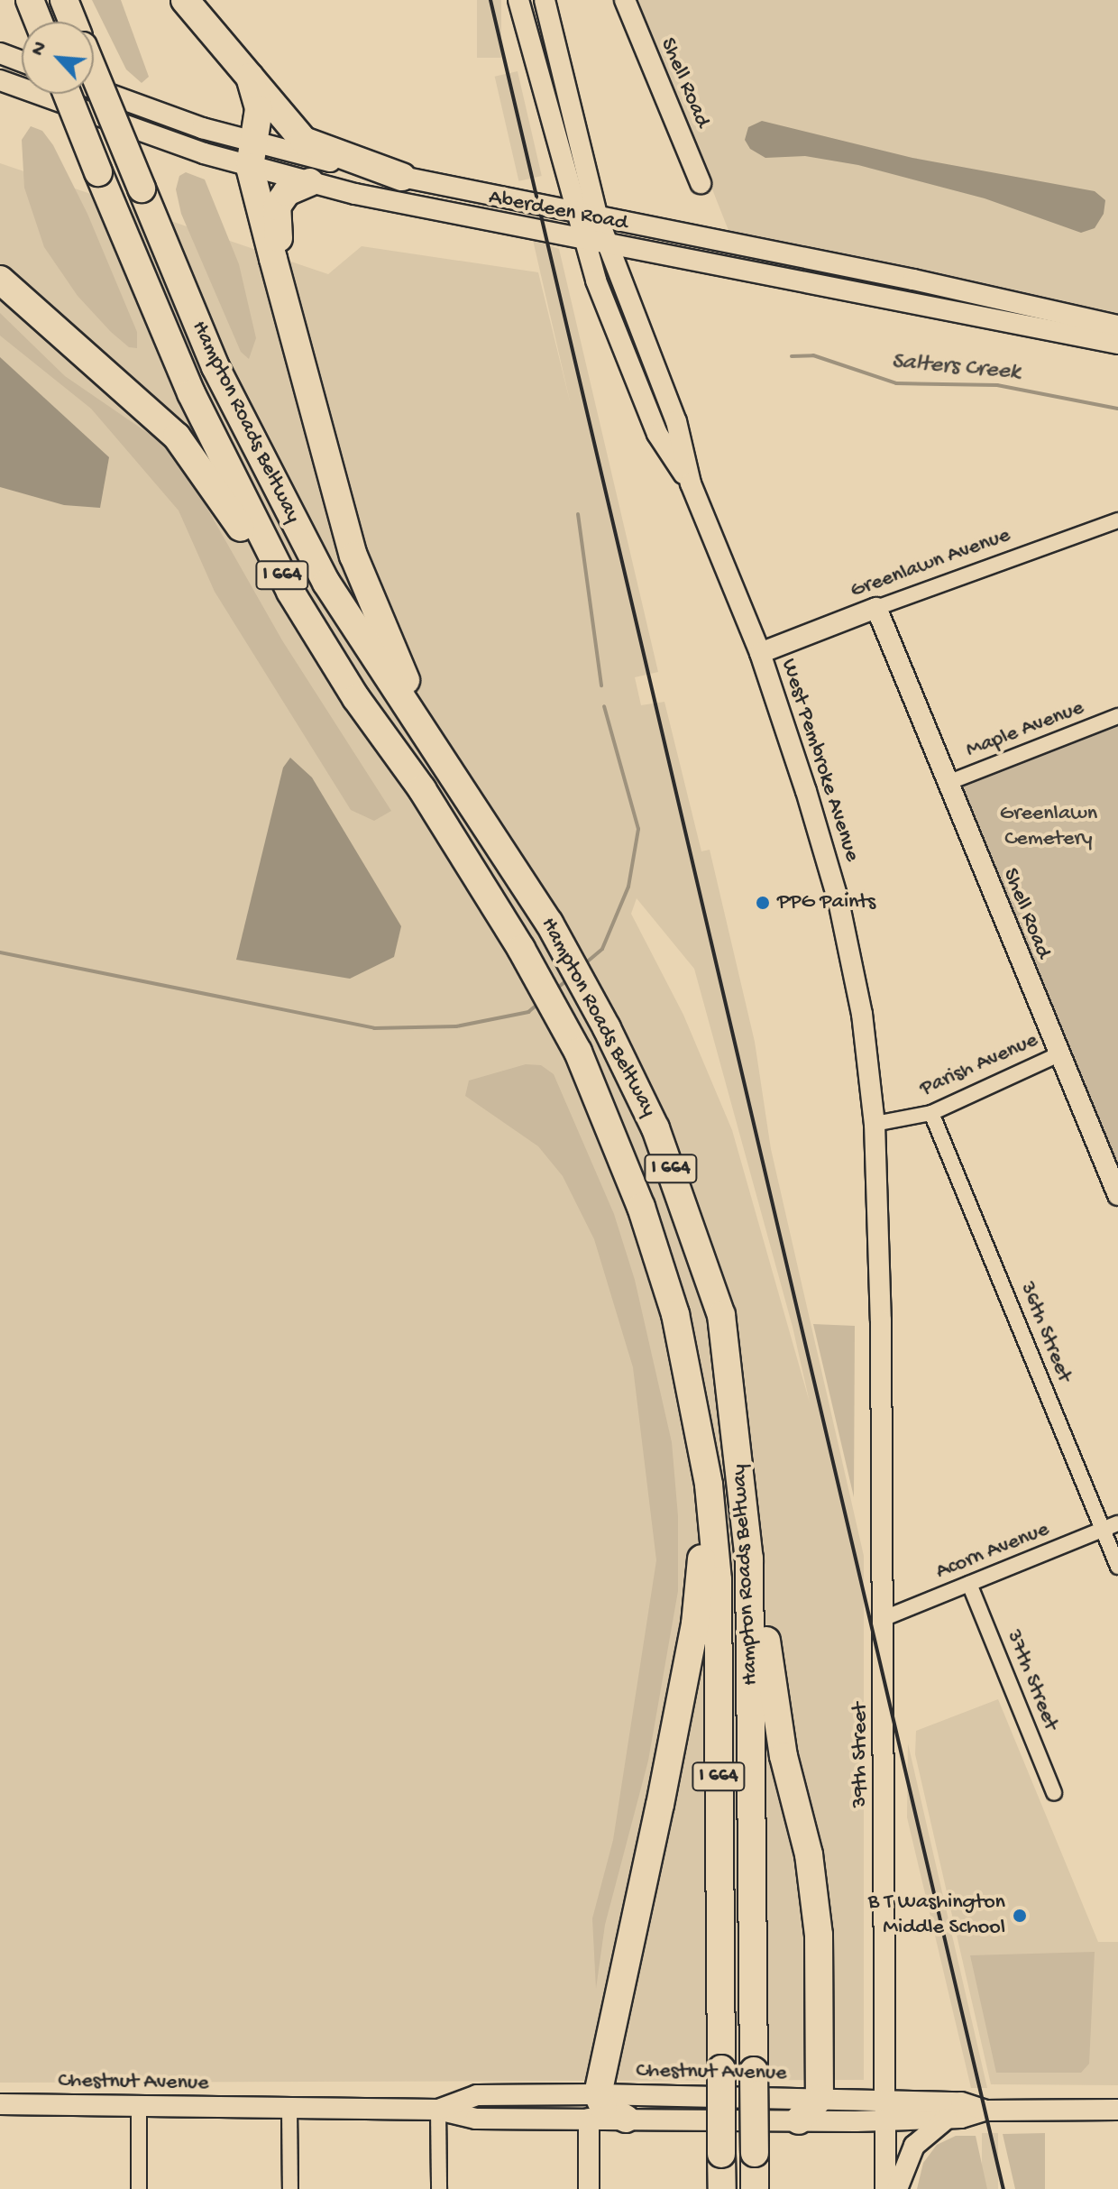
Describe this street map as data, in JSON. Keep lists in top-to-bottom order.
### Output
{
  "streets": {
    "highway": ["Hampton Roads Beltway", "I 664"],
    "main road": [
      "Shell Road",
      "Aberdeen Road",
      "Greenlawn Avenue",
      "West Pembroke Avenue",
      "39th Street",
      "Chestnut Avenue"
    ],
    "street": [
      "Maple Avenue",
      "Parish Avenue",
      "36th Street",
      "Acorn Avenue",
      "37th Street"
    ]
  },
  "crossings": [
    ["Shell Road", "Greenlawn Avenue"],
    ["Shell Road", "Maple Avenue"],
    ["Shell Road", "Parish Avenue"],
    ["Aberdeen Road", "West Pembroke Avenue"],
    ["Greenlawn Avenue", "West Pembroke Avenue"],
    ["West Pembroke Avenue", "Parish Avenue"],
    ["West Pembroke Avenue", "39th Street"],
    ["Parish Avenue", "36th Street"],
    ["36th Street", "Acorn Avenue"],
    ["Acorn Avenue", "37th Street"],
    ["Acorn Avenue", "39th Street"],
    ["39th Street", "Chestnut Avenue"]
  ],
  "water": ["Salters Creek"],
  "parks": ["Greenlawn Cemetery"],
  "places": ["PPG Paints", "B T Washington Middle School"],
  "north": "top left"
}
